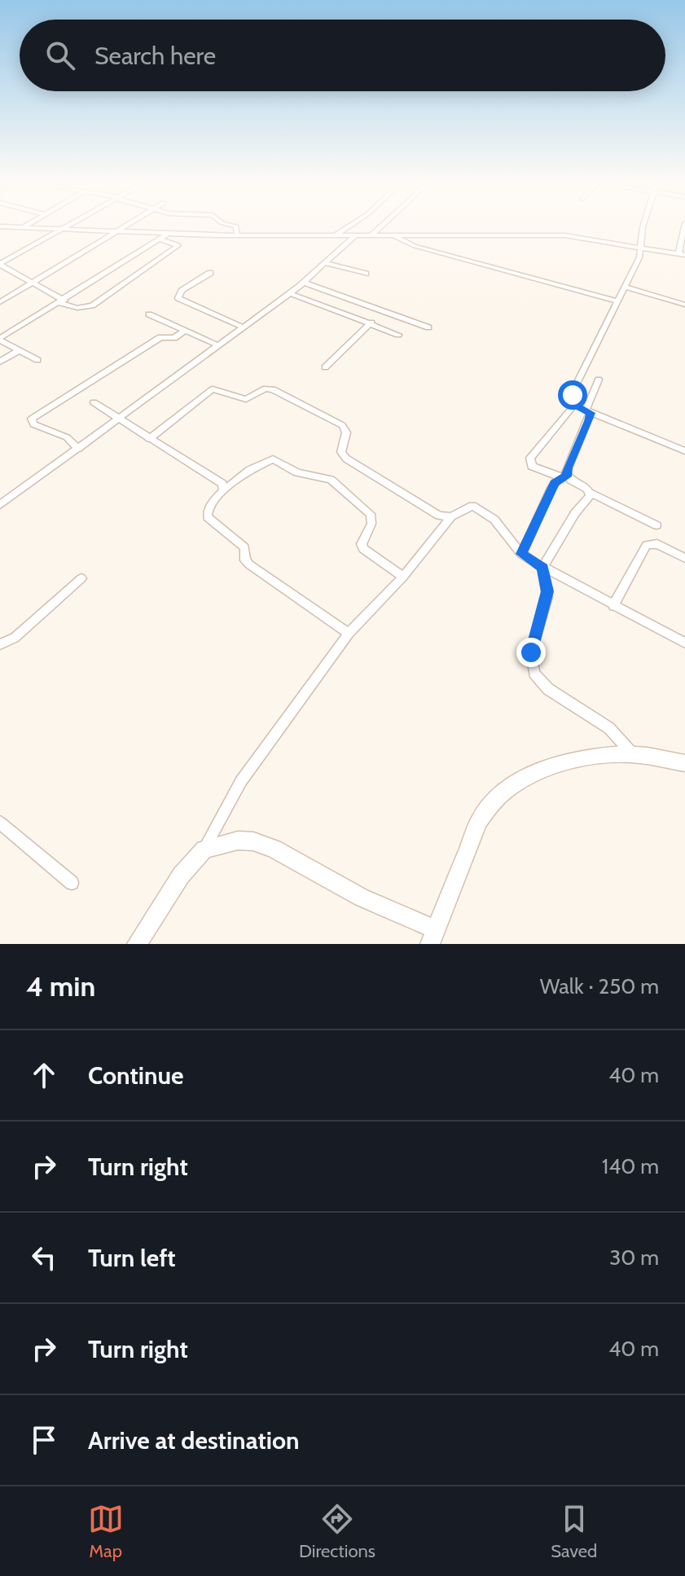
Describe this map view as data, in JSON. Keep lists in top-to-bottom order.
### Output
{
  "page": {
    "search": "Search here",
    "heading": ["4 min", "Walk · 250 m"],
    "list": [
      ["Continue", "40 m"],
      ["Turn right", "140 m"],
      ["Turn left", "30 m"],
      ["Turn right", "40 m"],
      "Arrive at destination"
    ],
    "nav": ["Map", "Directions", "Saved"]
  }
}
